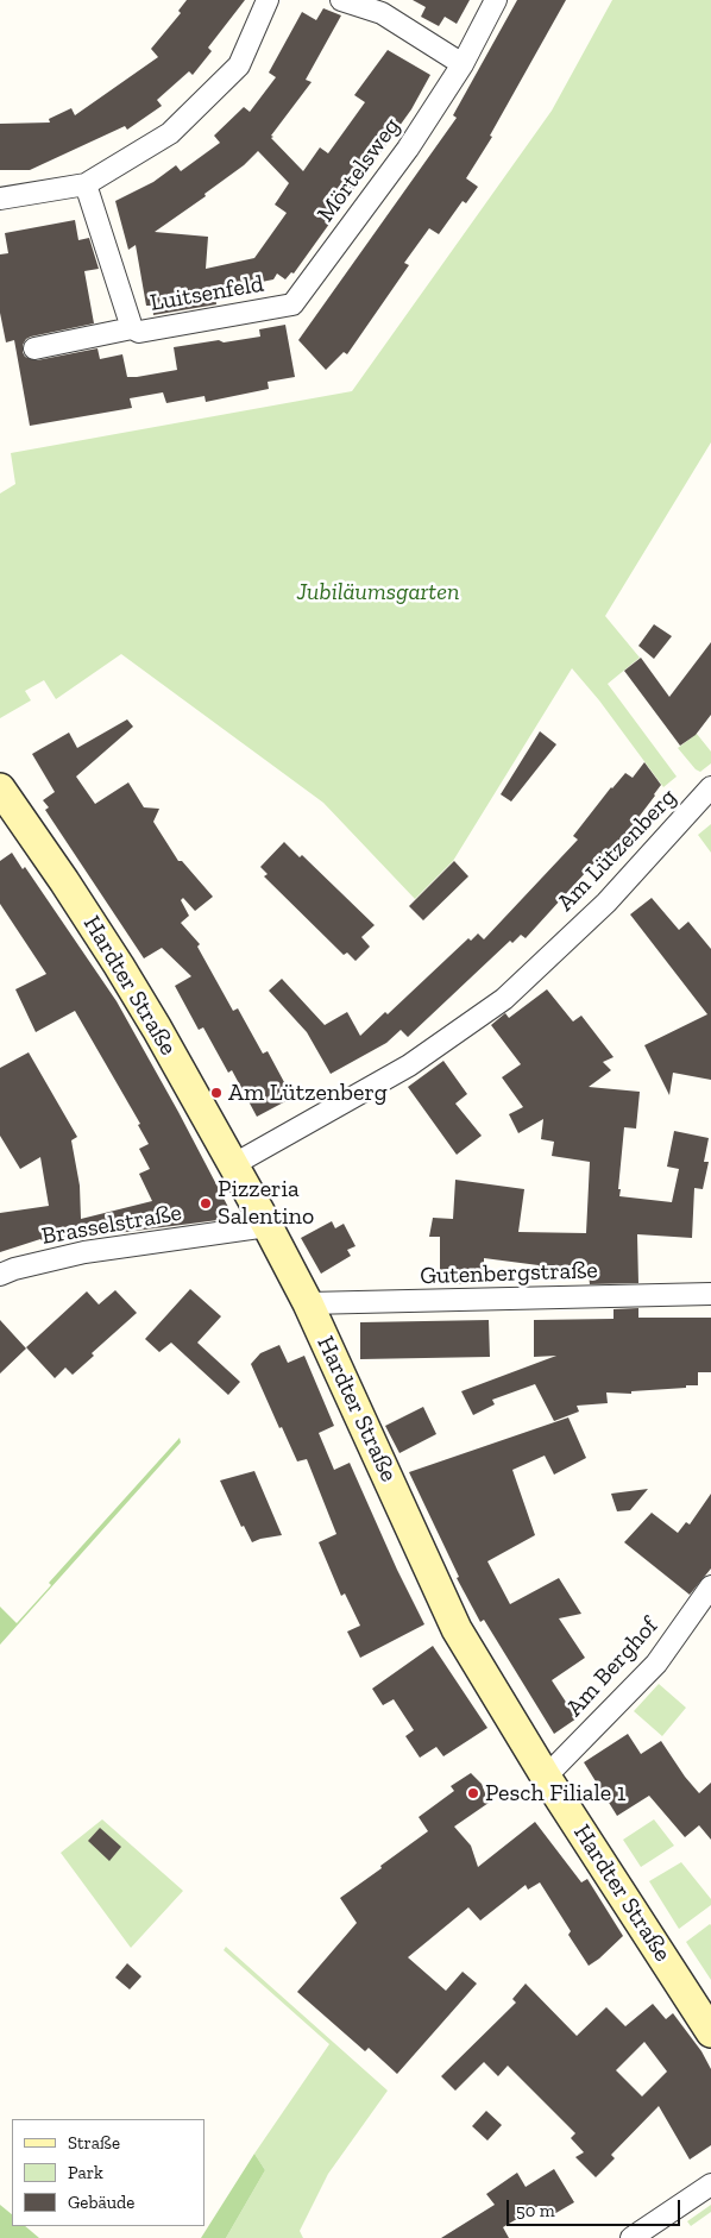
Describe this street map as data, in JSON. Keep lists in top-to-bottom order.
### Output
{
  "streets": {
    "main road": ["Hardter Straße"],
    "street": [
      "Mörtelsweg",
      "Luitsenfeld",
      "Am Lützenberg",
      "Brasselstraße",
      "Gutenbergstraße",
      "Am Berghof"
    ]
  },
  "crossings": [
    ["Mörtelsweg", "Luitsenfeld"],
    ["Am Lützenberg", "Hardter Straße"],
    ["Hardter Straße", "Brasselstraße"],
    ["Hardter Straße", "Gutenbergstraße"],
    ["Hardter Straße", "Am Berghof"]
  ],
  "parks": ["Jubiläumsgarten"],
  "places": ["Am Lützenberg", "Pizzeria Salentino", "Pesch Filiale 1"],
  "legend": ["Straße", "Park", "Gebäude"],
  "scale_bar": "50 m"
}
